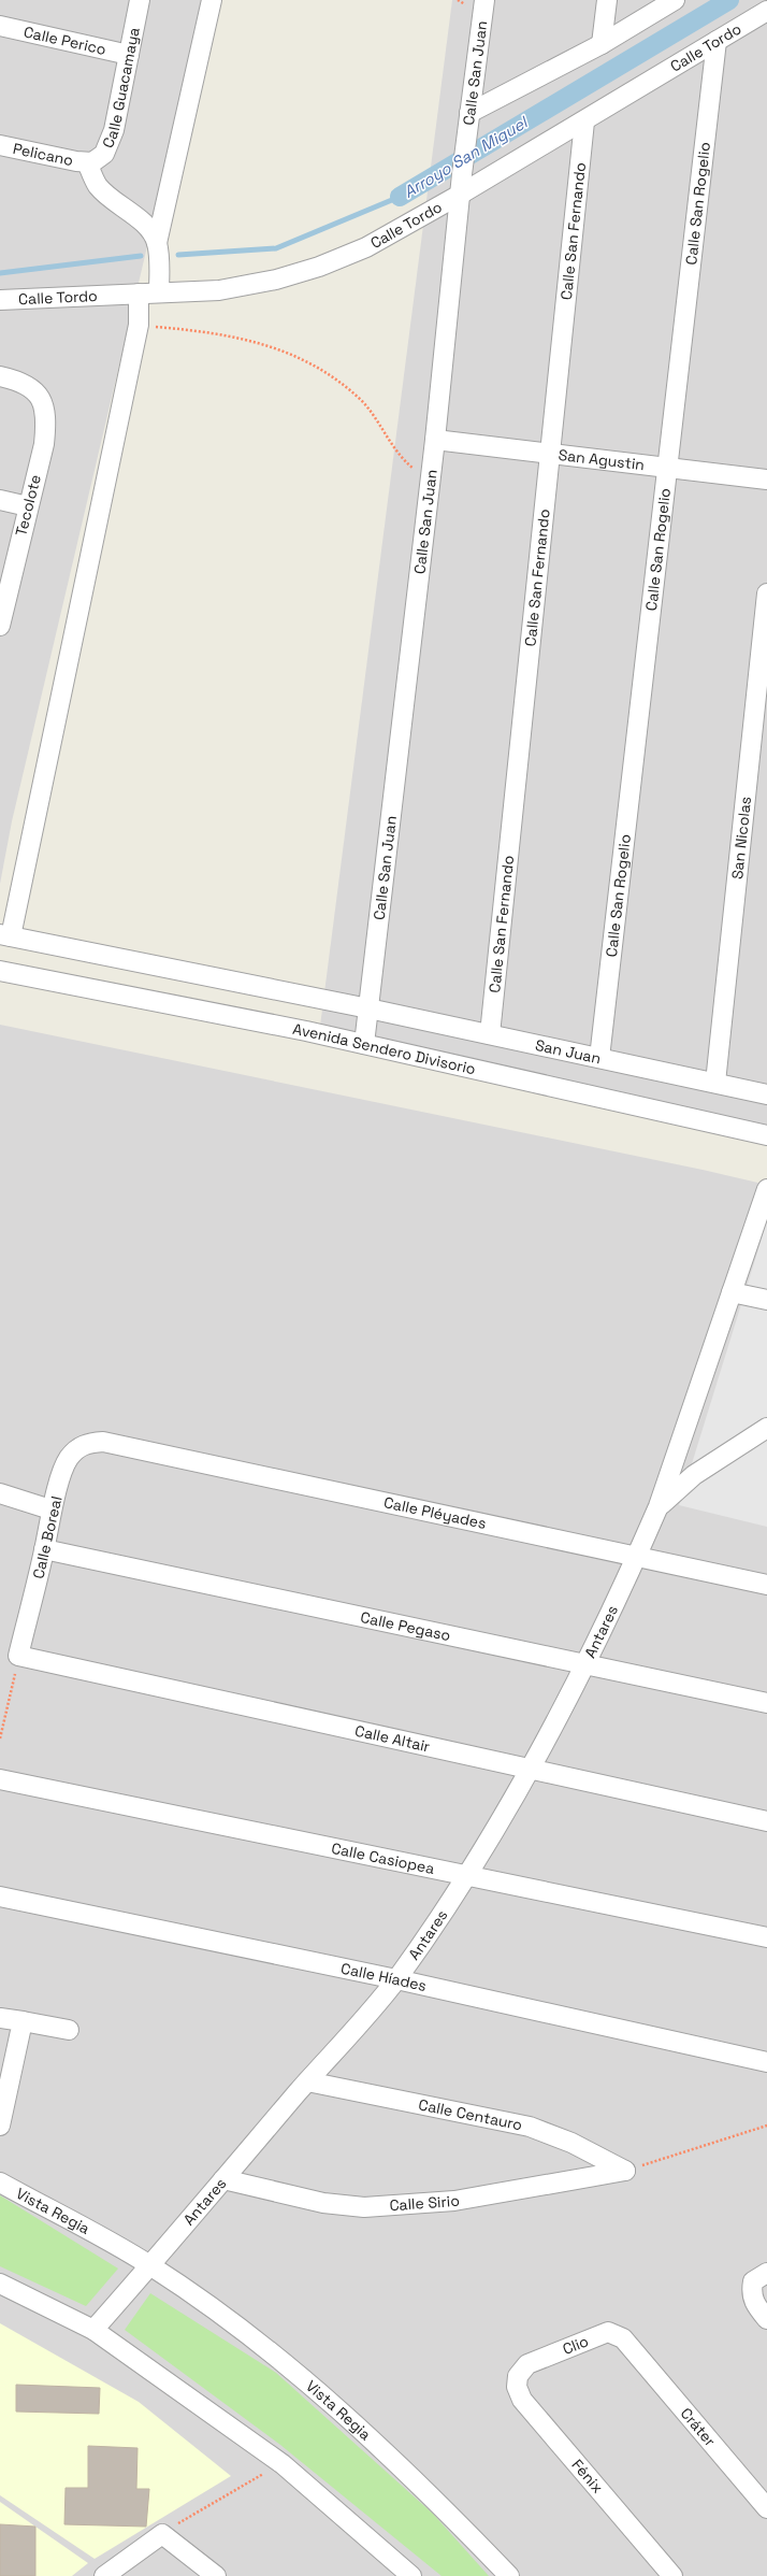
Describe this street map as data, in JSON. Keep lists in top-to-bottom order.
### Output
{
  "streets": {
    "street": [
      "Calle Perico",
      "Calle Tordo",
      "Calle San Juan",
      "Calle Guacamaya",
      "Pelicano",
      "Calle San Rogelio",
      "Calle San Fernando",
      "San Agustin",
      "Tecolote",
      "San Nicolas",
      "Avenida Sendero Divisorio",
      "San Juan",
      "Calle Pléyades",
      "Calle Boreal",
      "Calle Pegaso",
      "Antares",
      "Calle Altair",
      "Calle Casiopea",
      "Calle Híades",
      "Calle Centauro",
      "Calle Sirio",
      "Vista Regia",
      "Clio",
      "Cráter",
      "Fénix"
    ]
  },
  "crossings": [
    ["Calle Perico", "Calle Guacamaya"],
    ["Calle Tordo", "Calle San Juan"],
    ["Calle Tordo", "Calle San Rogelio"],
    ["Calle Tordo", "Calle San Fernando"],
    ["Calle San Juan", "San Agustin"],
    ["Calle San Juan", "Avenida Sendero Divisorio"],
    ["Calle San Juan", "San Juan"],
    ["Calle Guacamaya", "Pelicano"],
    ["Calle San Rogelio", "San Agustin"],
    ["Calle San Rogelio", "San Juan"],
    ["Calle San Fernando", "San Agustin"],
    ["Calle San Fernando", "San Juan"],
    ["San Nicolas", "San Juan"],
    ["Calle Pléyades", "Calle Boreal"],
    ["Calle Pléyades", "Antares"],
    ["Calle Boreal", "Calle Pegaso"],
    ["Calle Boreal", "Calle Altair"],
    ["Calle Pegaso", "Antares"],
    ["Antares", "Calle Altair"],
    ["Antares", "Calle Casiopea"],
    ["Antares", "Calle Híades"],
    ["Antares", "Calle Centauro"],
    ["Antares", "Calle Sirio"],
    ["Antares", "Vista Regia"],
    ["Calle Centauro", "Calle Sirio"],
    ["Clio", "Cráter"],
    ["Clio", "Fénix"]
  ],
  "water": ["Arroyo San Miguel"]
}
